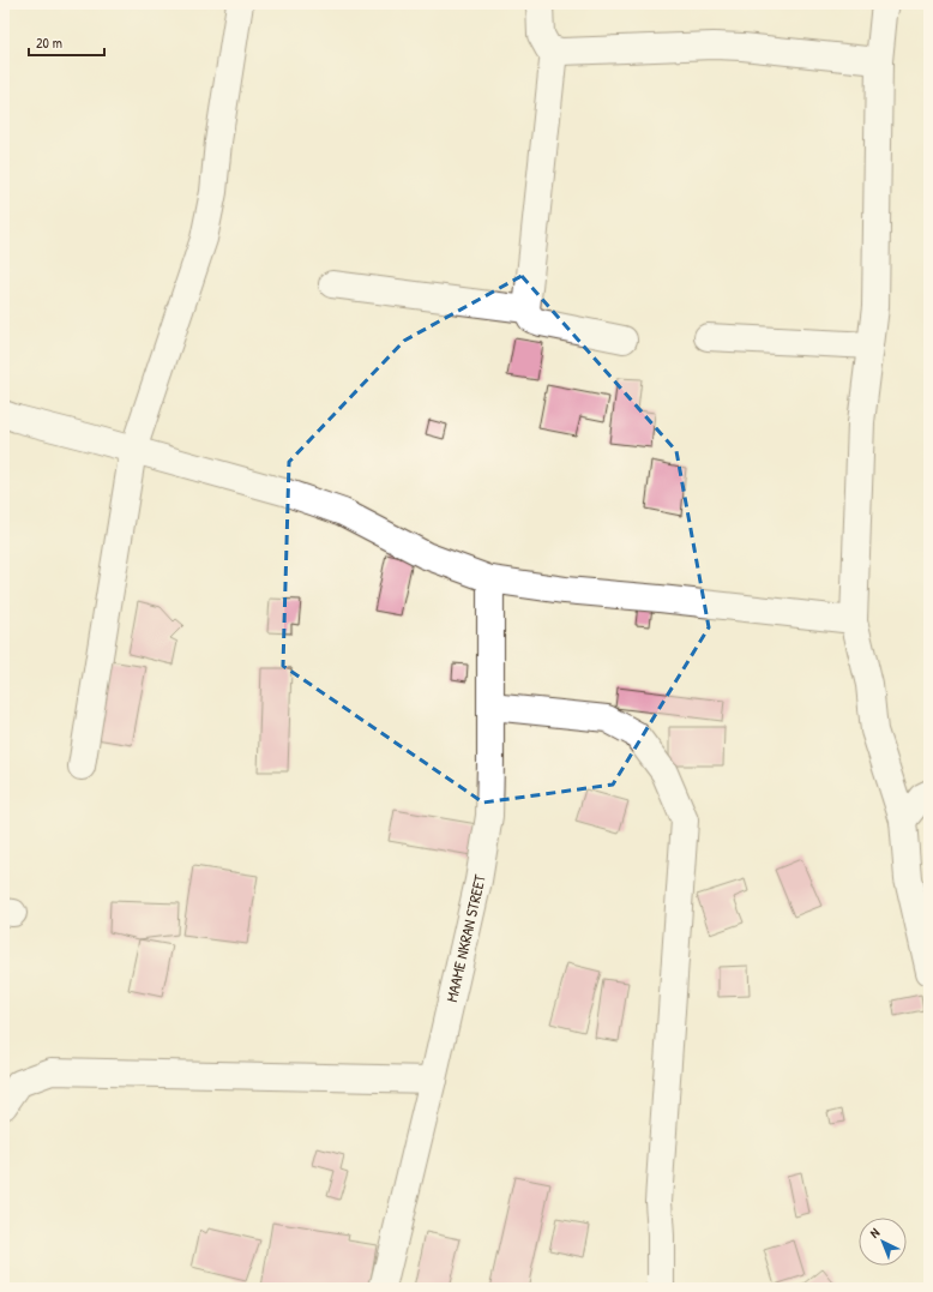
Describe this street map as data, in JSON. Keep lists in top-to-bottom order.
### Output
{
  "streets": {
    "street": ["MAAME NKRAN STREET"]
  },
  "scale_bar": "20 m",
  "north": "top left"
}
